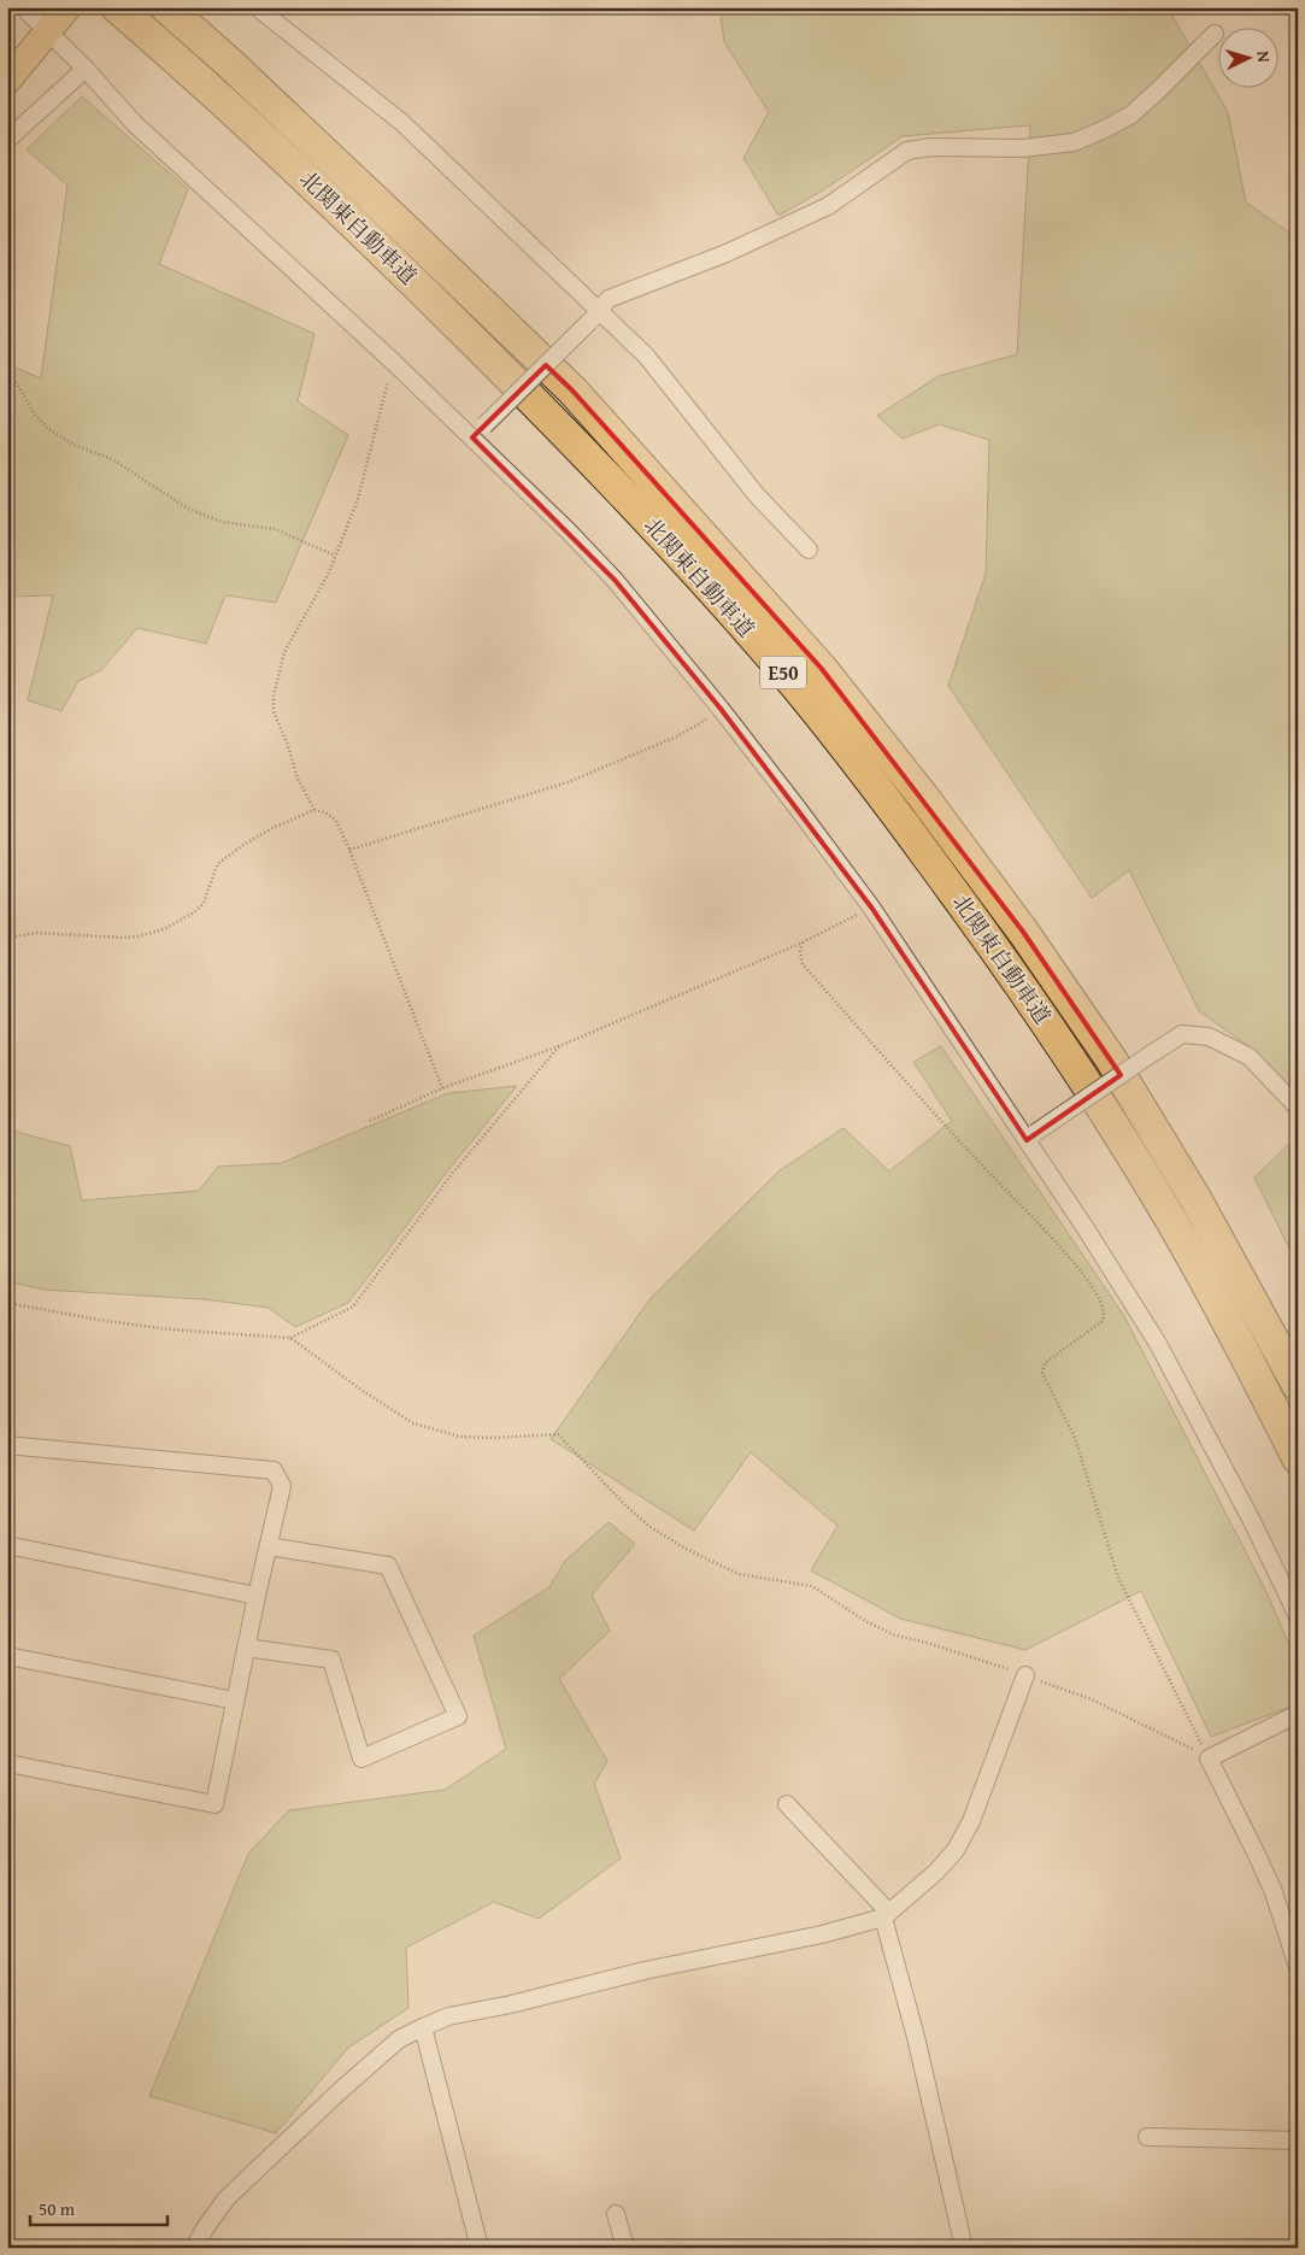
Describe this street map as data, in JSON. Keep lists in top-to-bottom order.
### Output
{
  "streets": {
    "highway": ["北関東自動車道", "E50"]
  },
  "scale_bar": "50 m",
  "north": "right"
}
